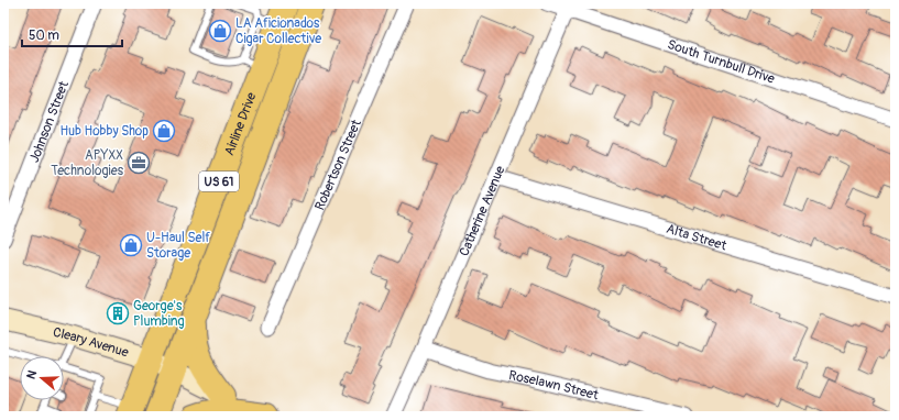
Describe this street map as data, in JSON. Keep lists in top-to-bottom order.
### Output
{
  "streets": {
    "highway": ["Airline Drive", "US 61"],
    "street": [
      "South Turnbull Drive",
      "Johnson Street",
      "Robertson Street",
      "Catherine Avenue",
      "Alta Street",
      "Cleary Avenue",
      "Roselawn Street"
    ]
  },
  "crossings": [
    ["South Turnbull Drive", "Catherine Avenue"],
    ["Airline Drive", "Cleary Avenue"],
    ["Catherine Avenue", "Alta Street"],
    ["Catherine Avenue", "Roselawn Street"]
  ],
  "places": {
    "shop": ["LA Aficionados Cigar Collective", "Hub Hobby Shop", "U-Haul Self Storage"],
    "office": ["APYXX Technologies"],
    "building": ["George's Plumbing"]
  },
  "scale_bar": "50 m",
  "north": "left"
}
